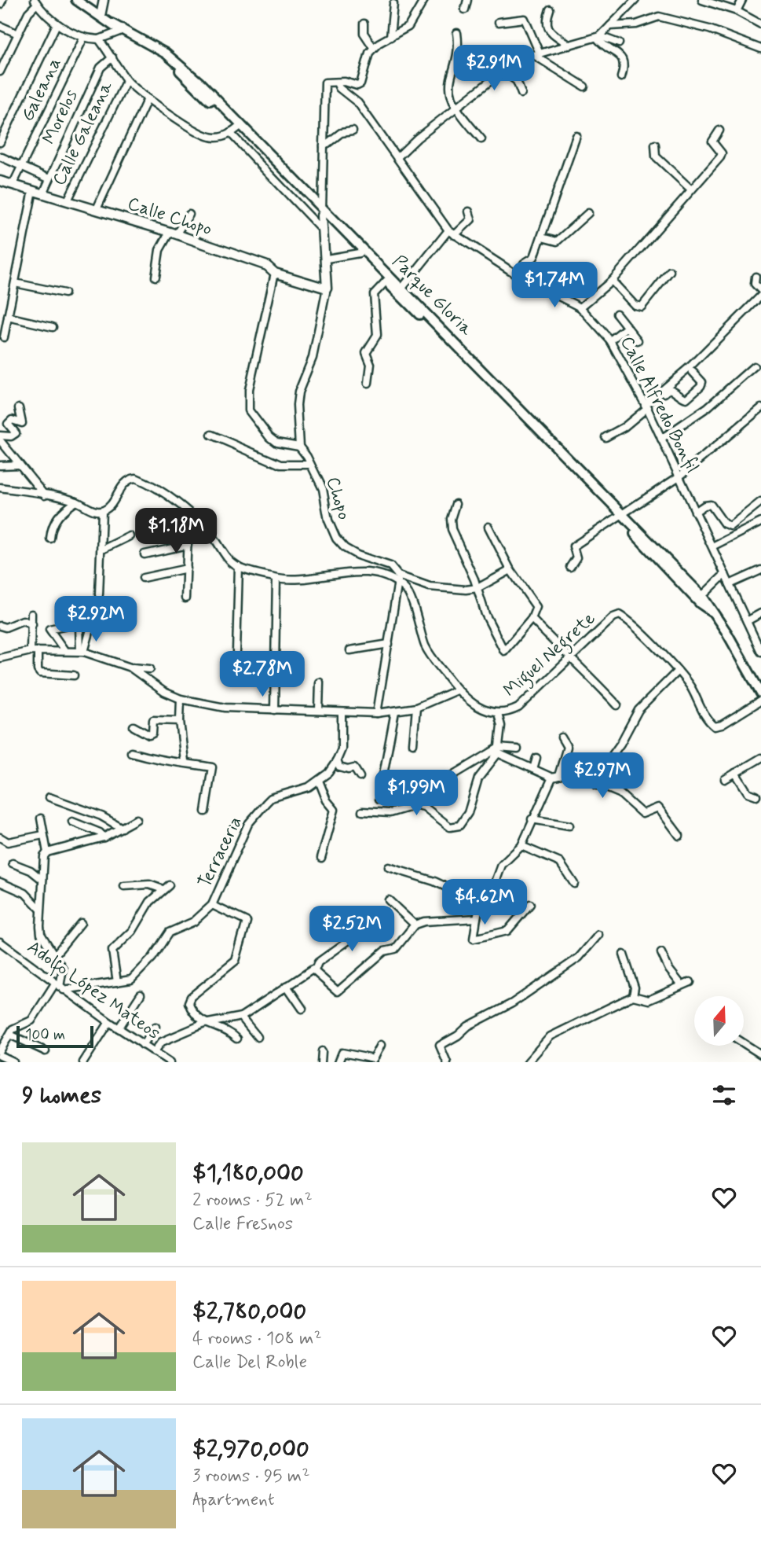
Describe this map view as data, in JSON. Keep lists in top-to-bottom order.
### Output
{
  "streets": {
    "main road": ["Parque Gloria"],
    "street": [
      "Galeana",
      "Morelos",
      "Calle Galeana",
      "Calle Chopo",
      "Calle Alfredo Bonfil",
      "Chopo",
      "Miguel Negrete",
      "Terraceria",
      "Adolfo López Mateos"
    ]
  },
  "crossings": [
    ["Galeana", "Calle Chopo"],
    ["Morelos", "Calle Chopo"],
    ["Calle Galeana", "Calle Chopo"],
    ["Calle Chopo", "Chopo"],
    ["Terraceria", "Adolfo López Mateos"]
  ],
  "scale_bar": "100 m",
  "north": "top",
  "page": {
    "price": [
      "$2.91M",
      "$1.74M",
      "$1.18M",
      "$2.92M",
      "$2.78M",
      "$2.97M",
      "$1.99M",
      "$4.62M",
      "$2.52M"
    ],
    "scale": "100 m",
    "heading": "9 homes",
    "list": [
      {
        "name": "$1,180,000",
        "note": "2 rooms · 52 m² · Calle Fresnos"
      },
      {
        "name": "$2,780,000",
        "note": "4 rooms · 108 m² · Calle Del Roble"
      },
      {
        "name": "$2,970,000",
        "note": "3 rooms · 95 m² · Apartment"
      }
    ]
  }
}
